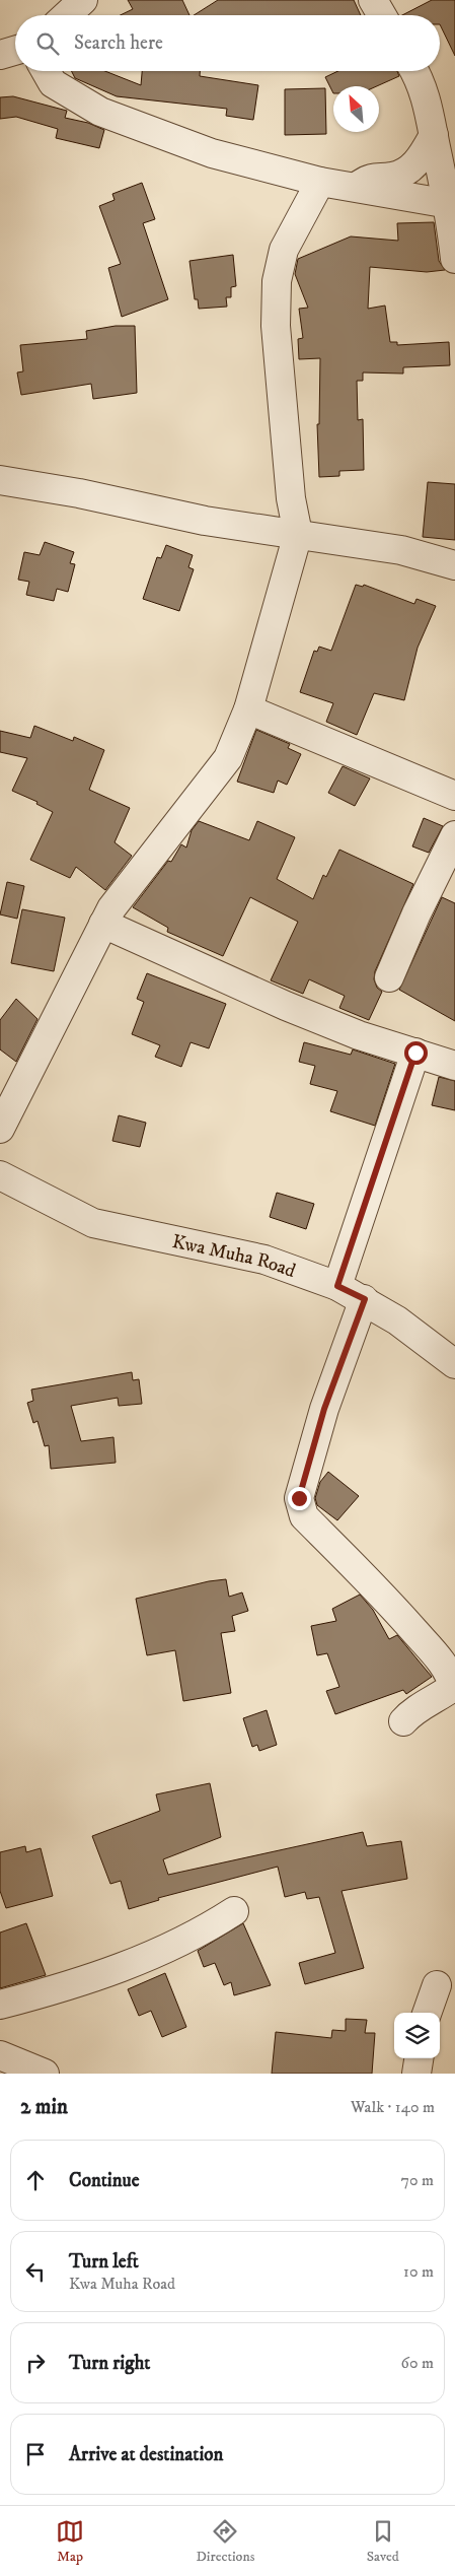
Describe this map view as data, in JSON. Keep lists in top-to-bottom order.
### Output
{
  "streets": {
    "street": ["Kwa Muha Road"]
  },
  "north": "top left",
  "page": {
    "search": "Search here",
    "heading": ["2 min", "Walk · 140 m"],
    "list": [
      ["Continue", "70 m"],
      ["Turn left", "Kwa Muha Road", "10 m"],
      ["Turn right", "60 m"],
      "Arrive at destination"
    ],
    "nav": ["Map", "Directions", "Saved"]
  }
}
